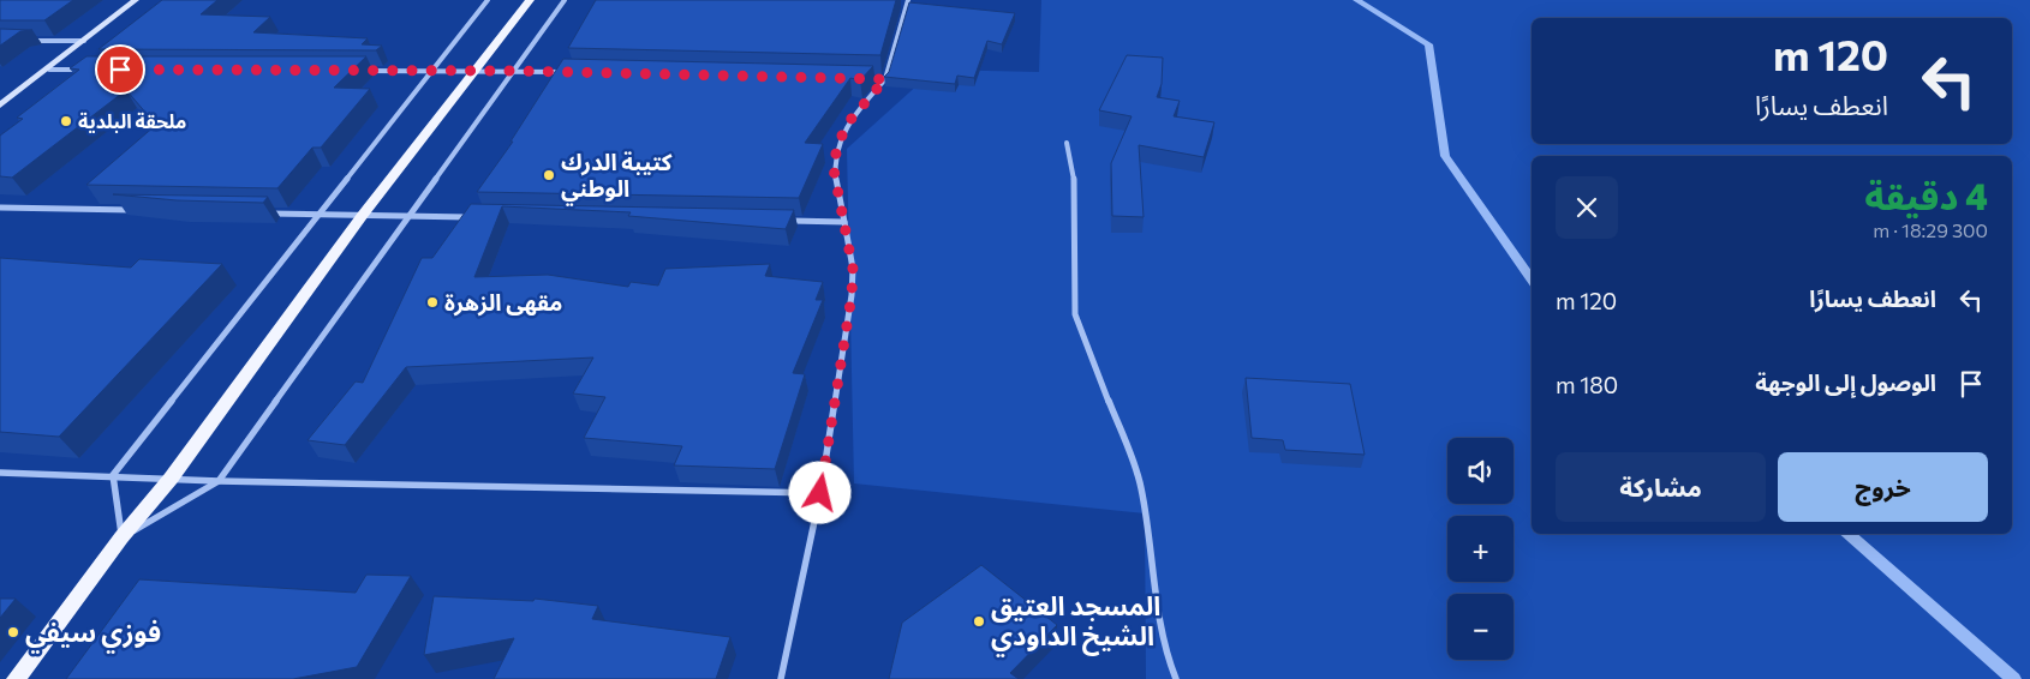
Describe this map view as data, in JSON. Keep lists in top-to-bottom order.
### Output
{
  "places": [
    "ملحقة البلدية",
    "كتيبة الدرك الوطني",
    "مقهى الزهرة",
    "المسجد العتيق الشيخ الداودي",
    "فوزي سيفي"
  ],
  "page": {
    "turn": ["120 m", "انعطف يسارًا"],
    "heading": ["4 دقيقة", "300 m · 18:29"],
    "list": [
      {
        "name": "انعطف يسارًا",
        "value": "120 m"
      },
      {
        "name": "الوصول إلى الوجهة",
        "value": "180 m"
      }
    ],
    "map_buttons": ["+", "−"],
    "buttons": ["خروج", "مشاركة"]
  }
}
